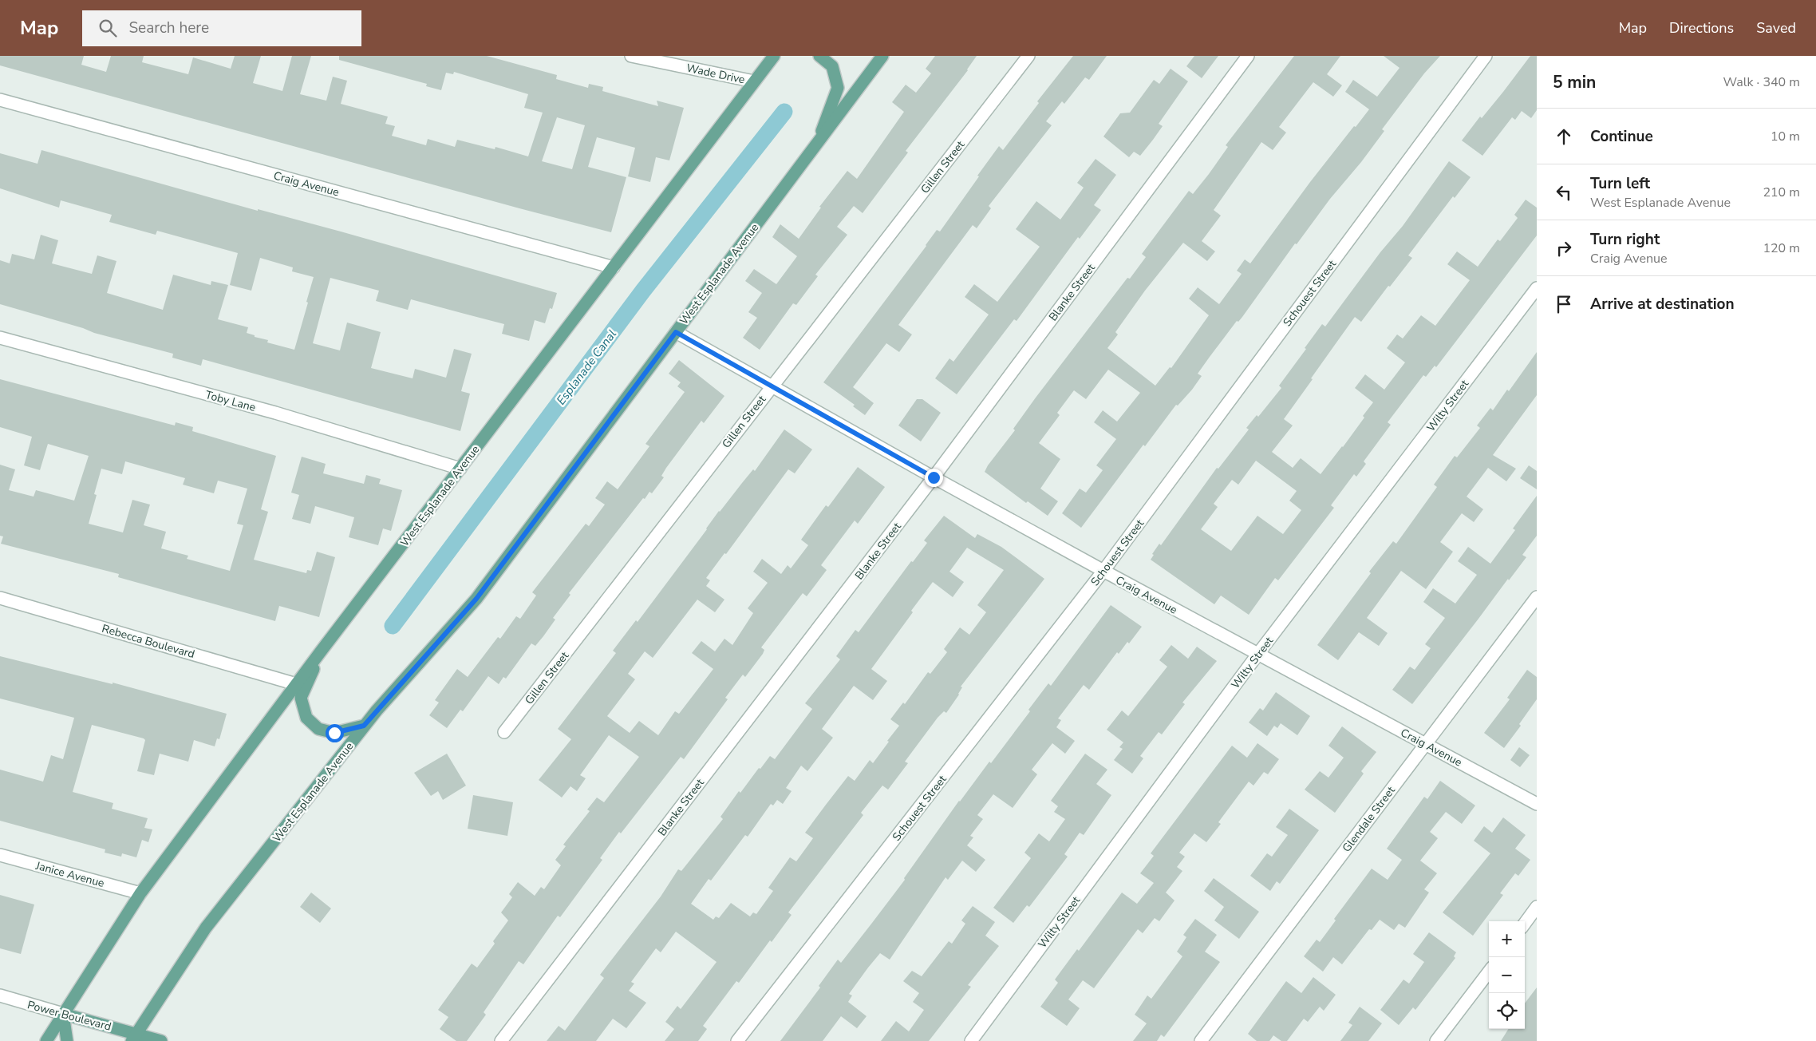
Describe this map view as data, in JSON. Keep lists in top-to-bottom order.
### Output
{
  "streets": {
    "main road": ["West Esplanade Avenue", "Power Boulevard"],
    "street": [
      "Wade Drive",
      "Gillen Street",
      "Craig Avenue",
      "Blanke Street",
      "Schouest Street",
      "Toby Lane",
      "Wilty Street",
      "Rebecca Boulevard",
      "Glendale Street",
      "Janice Avenue"
    ]
  },
  "crossings": [
    ["Wade Drive", "West Esplanade Avenue"],
    ["Gillen Street", "Craig Avenue"],
    ["Craig Avenue", "West Esplanade Avenue"],
    ["Craig Avenue", "Blanke Street"],
    ["Craig Avenue", "Schouest Street"],
    ["Craig Avenue", "Wilty Street"],
    ["Craig Avenue", "Glendale Street"],
    ["West Esplanade Avenue", "Toby Lane"],
    ["West Esplanade Avenue", "Rebecca Boulevard"],
    ["West Esplanade Avenue", "Janice Avenue"],
    ["West Esplanade Avenue", "Power Boulevard"]
  ],
  "water": ["Esplanade Canal"],
  "page": {
    "header": "Map",
    "search": "Search here",
    "nav": ["Map", "Directions", "Saved"],
    "heading": ["5 min", "Walk · 340 m"],
    "list": [
      ["Continue", "10 m"],
      ["Turn left", "West Esplanade Avenue", "210 m"],
      ["Turn right", "Craig Avenue", "120 m"],
      "Arrive at destination"
    ],
    "map_buttons": ["+", "−"]
  }
}
